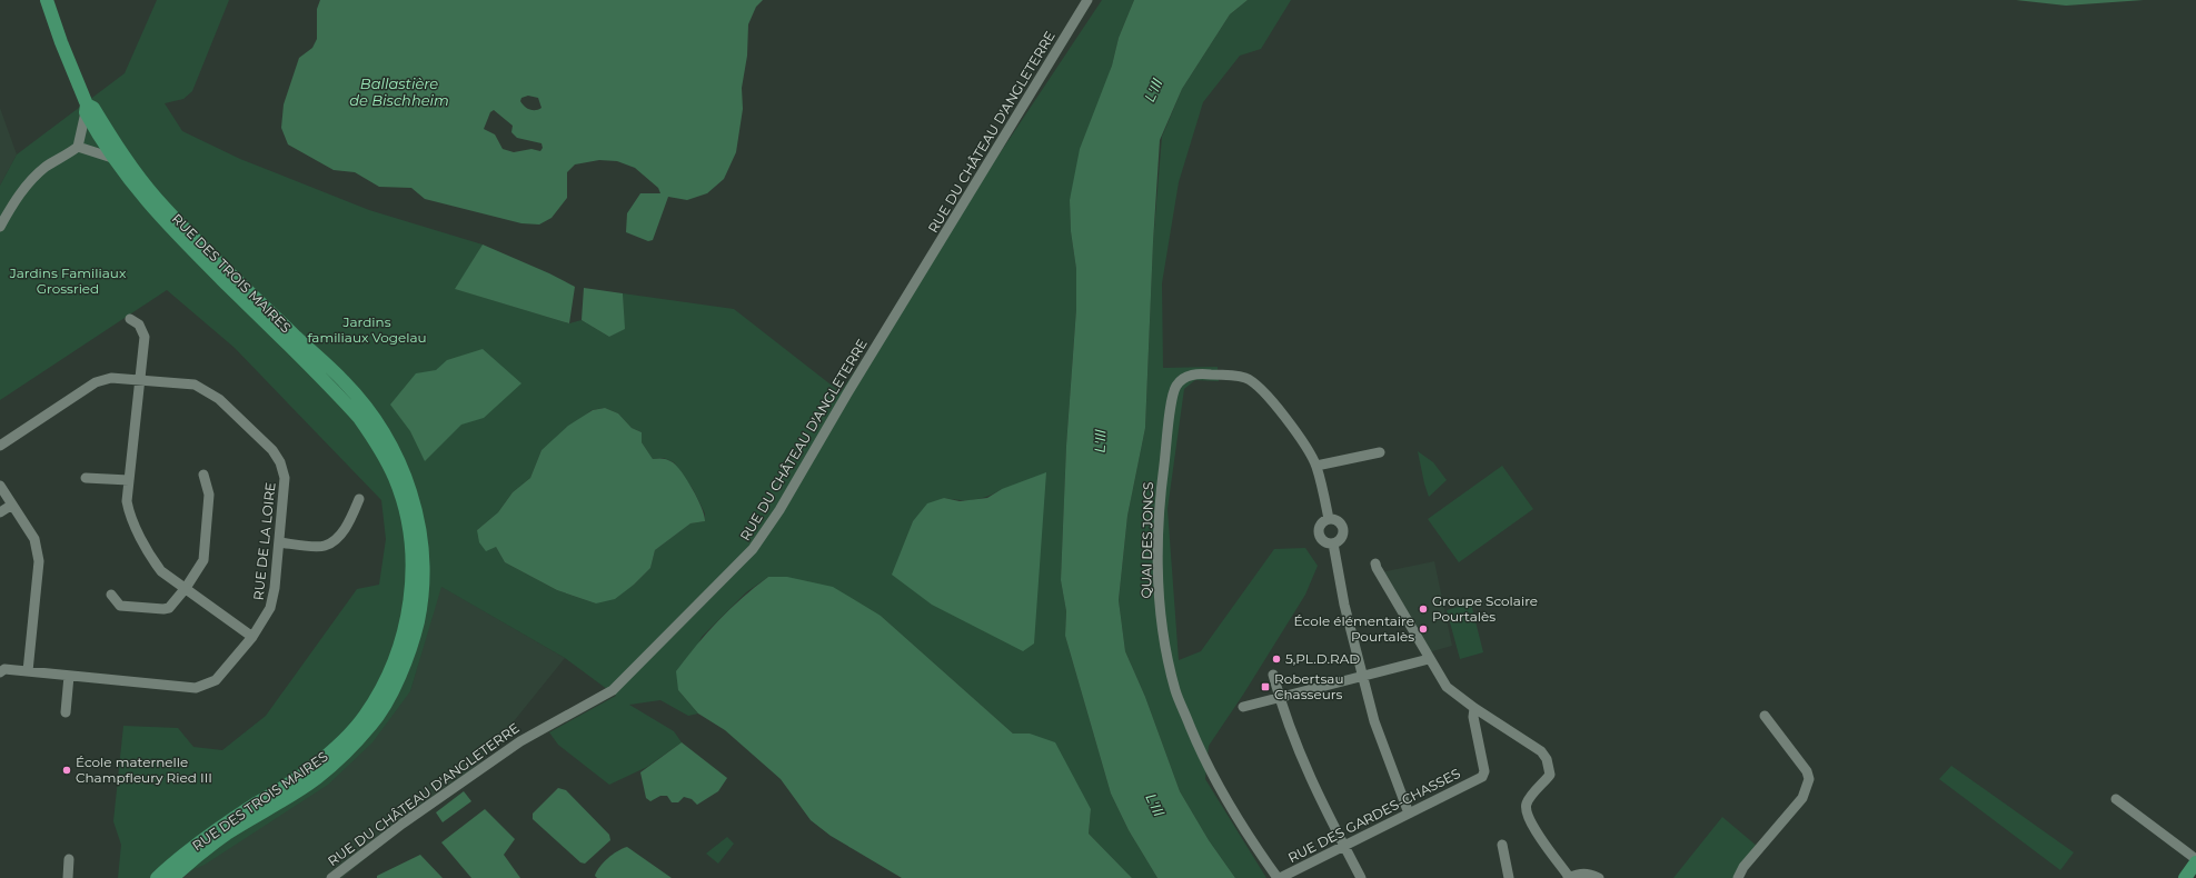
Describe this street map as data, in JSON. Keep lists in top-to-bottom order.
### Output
{
  "streets": {
    "main road": ["RUE DES TROIS MAIRES"],
    "street": [
      "RUE DU CHÂTEAU D'ANGLETERRE",
      "QUAI DES JONCS",
      "RUE DE LA LOIRE",
      "RUE DES GARDES-CHASSES"
    ]
  },
  "crossings": [
    ["QUAI DES JONCS", "RUE DES GARDES-CHASSES"]
  ],
  "water": ["Ballastière de Bischheim", "L'Ill"],
  "parks": ["Jardins Familiaux Grossried", "Jardins familiaux Vogelau"],
  "places": {
    "other": [
      "Groupe Scolaire Pourtalès",
      "École élémentaire Pourtalès",
      "5,PL.D.RAD",
      "École maternelle Champfleury Ried III"
    ],
    "transit": ["Robertsau Chasseurs"]
  }
}
